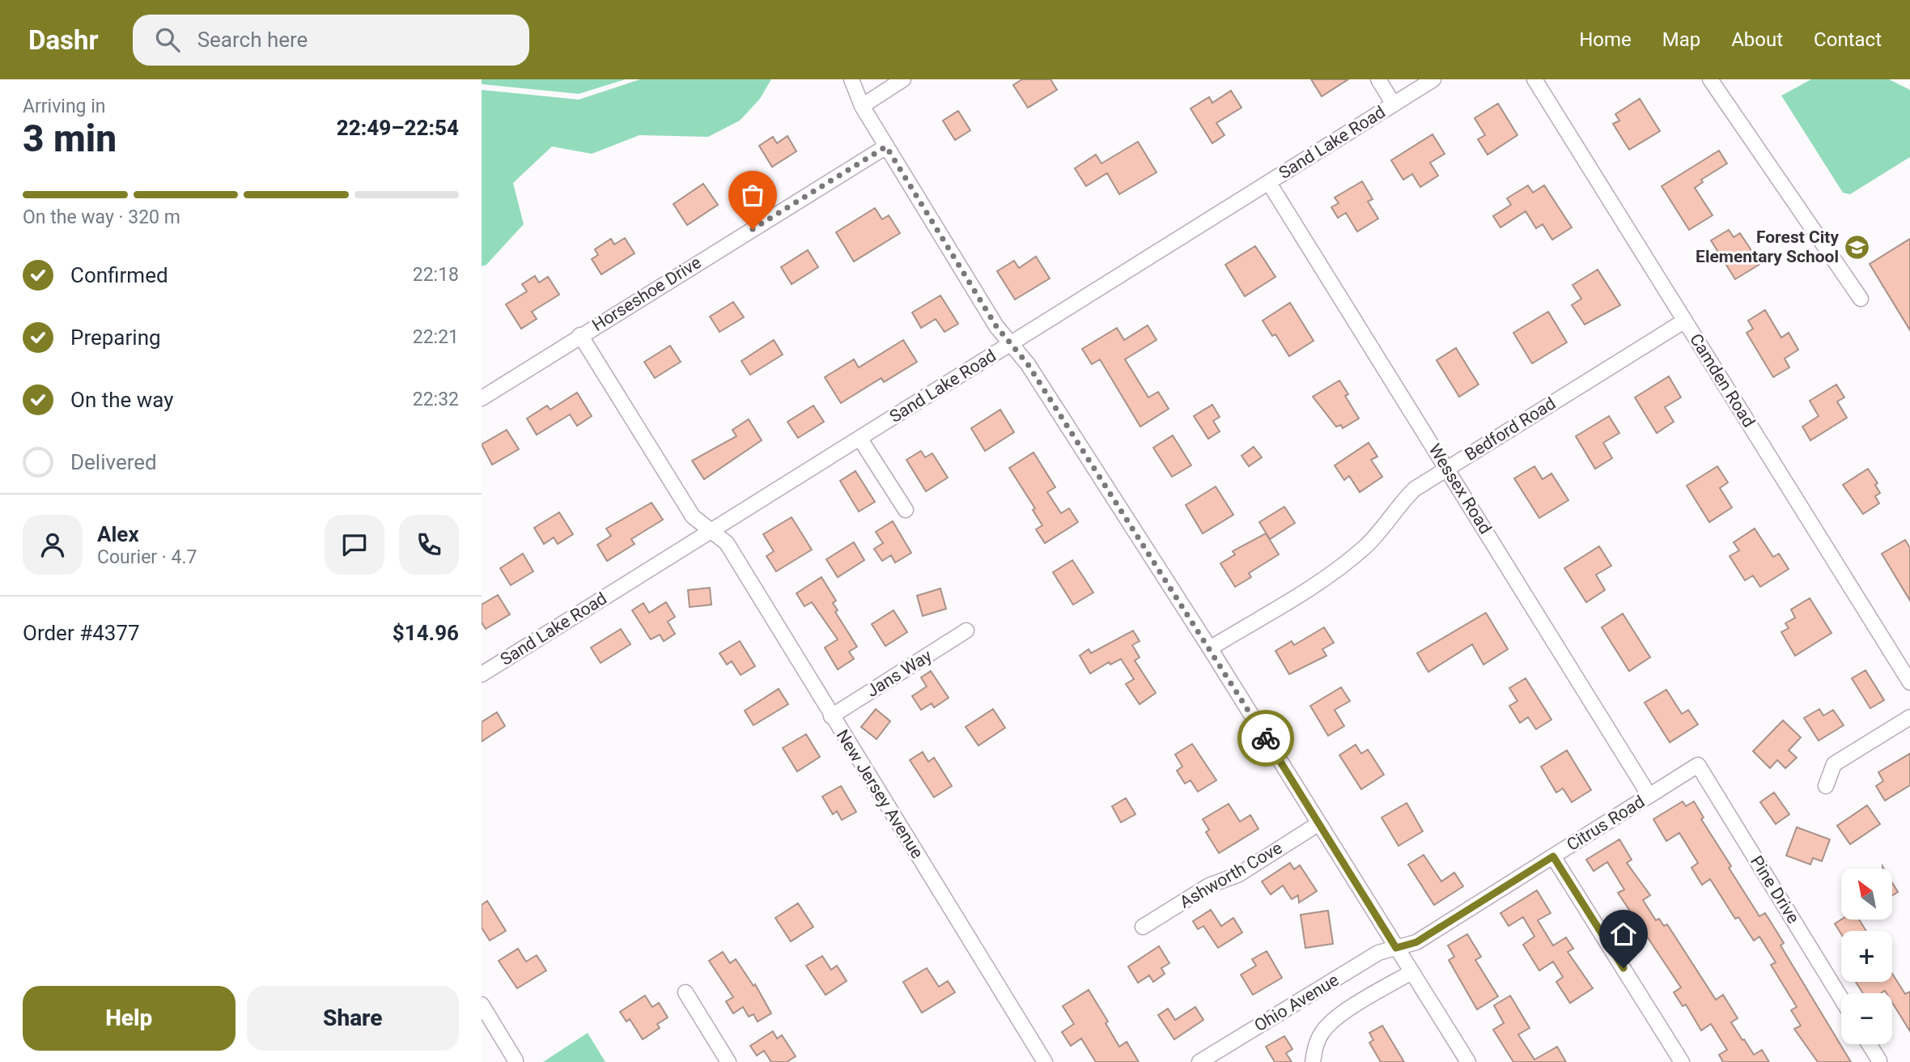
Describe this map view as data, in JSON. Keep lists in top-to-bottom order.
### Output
{
  "streets": {
    "street": [
      "Sand Lake Road",
      "Horseshoe Drive",
      "Camden Road",
      "Bedford Road",
      "Wessex Road",
      "Jans Way",
      "New Jersey Avenue",
      "Citrus Road",
      "Ashworth Cove",
      "Pine Drive",
      "Ohio Avenue"
    ]
  },
  "crossings": [
    ["Sand Lake Road", "Horseshoe Drive"],
    ["Sand Lake Road", "Wessex Road"],
    ["Sand Lake Road", "New Jersey Avenue"],
    ["Horseshoe Drive", "New Jersey Avenue"],
    ["Camden Road", "Bedford Road"],
    ["Bedford Road", "Wessex Road"],
    ["Wessex Road", "Citrus Road"],
    ["Jans Way", "New Jersey Avenue"],
    ["Citrus Road", "Pine Drive"],
    ["Citrus Road", "Ohio Avenue"]
  ],
  "places": {
    "school or university": ["Forest City Elementary School"]
  },
  "north": "top left",
  "page": {
    "header": "Dashr",
    "search": "Search here",
    "nav": [
      "Home",
      "Map",
      "About",
      "Contact"
    ],
    "heading": ["3 min", "Arriving in", "22:49–22:54"],
    "panel": [
      "Alex",
      "Courier · 4.7",
      "Order #4377",
      "$14.96"
    ],
    "bar": "On the way · 320 m",
    "list": [
      ["Confirmed", "22:18"],
      ["Preparing", "22:21"],
      ["On the way", "22:32"],
      "Delivered"
    ],
    "map_buttons": ["+", "−"],
    "buttons": ["Help", "Share"]
  }
}
